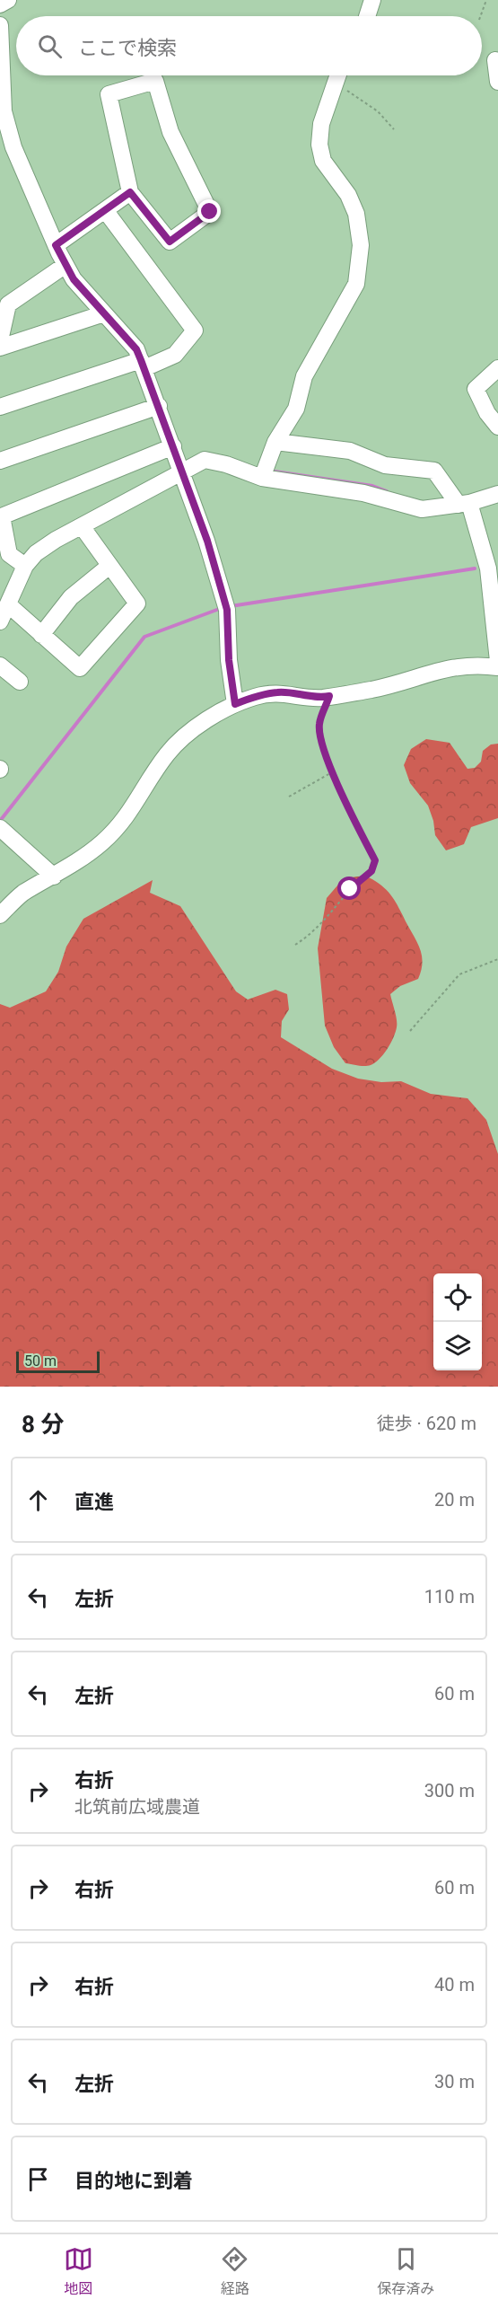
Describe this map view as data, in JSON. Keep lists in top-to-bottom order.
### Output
{
  "scale_bar": "50 m",
  "page": {
    "search": "ここで検索",
    "scale": "50 m",
    "heading": ["8 分", "徒歩 · 620 m"],
    "list": [
      ["直進", "20 m"],
      ["左折", "110 m"],
      ["左折", "60 m"],
      ["右折", "北筑前広域農道", "300 m"],
      ["右折", "60 m"],
      ["右折", "40 m"],
      ["左折", "30 m"],
      "目的地に到着"
    ],
    "nav": ["地図", "経路", "保存済み"]
  }
}
